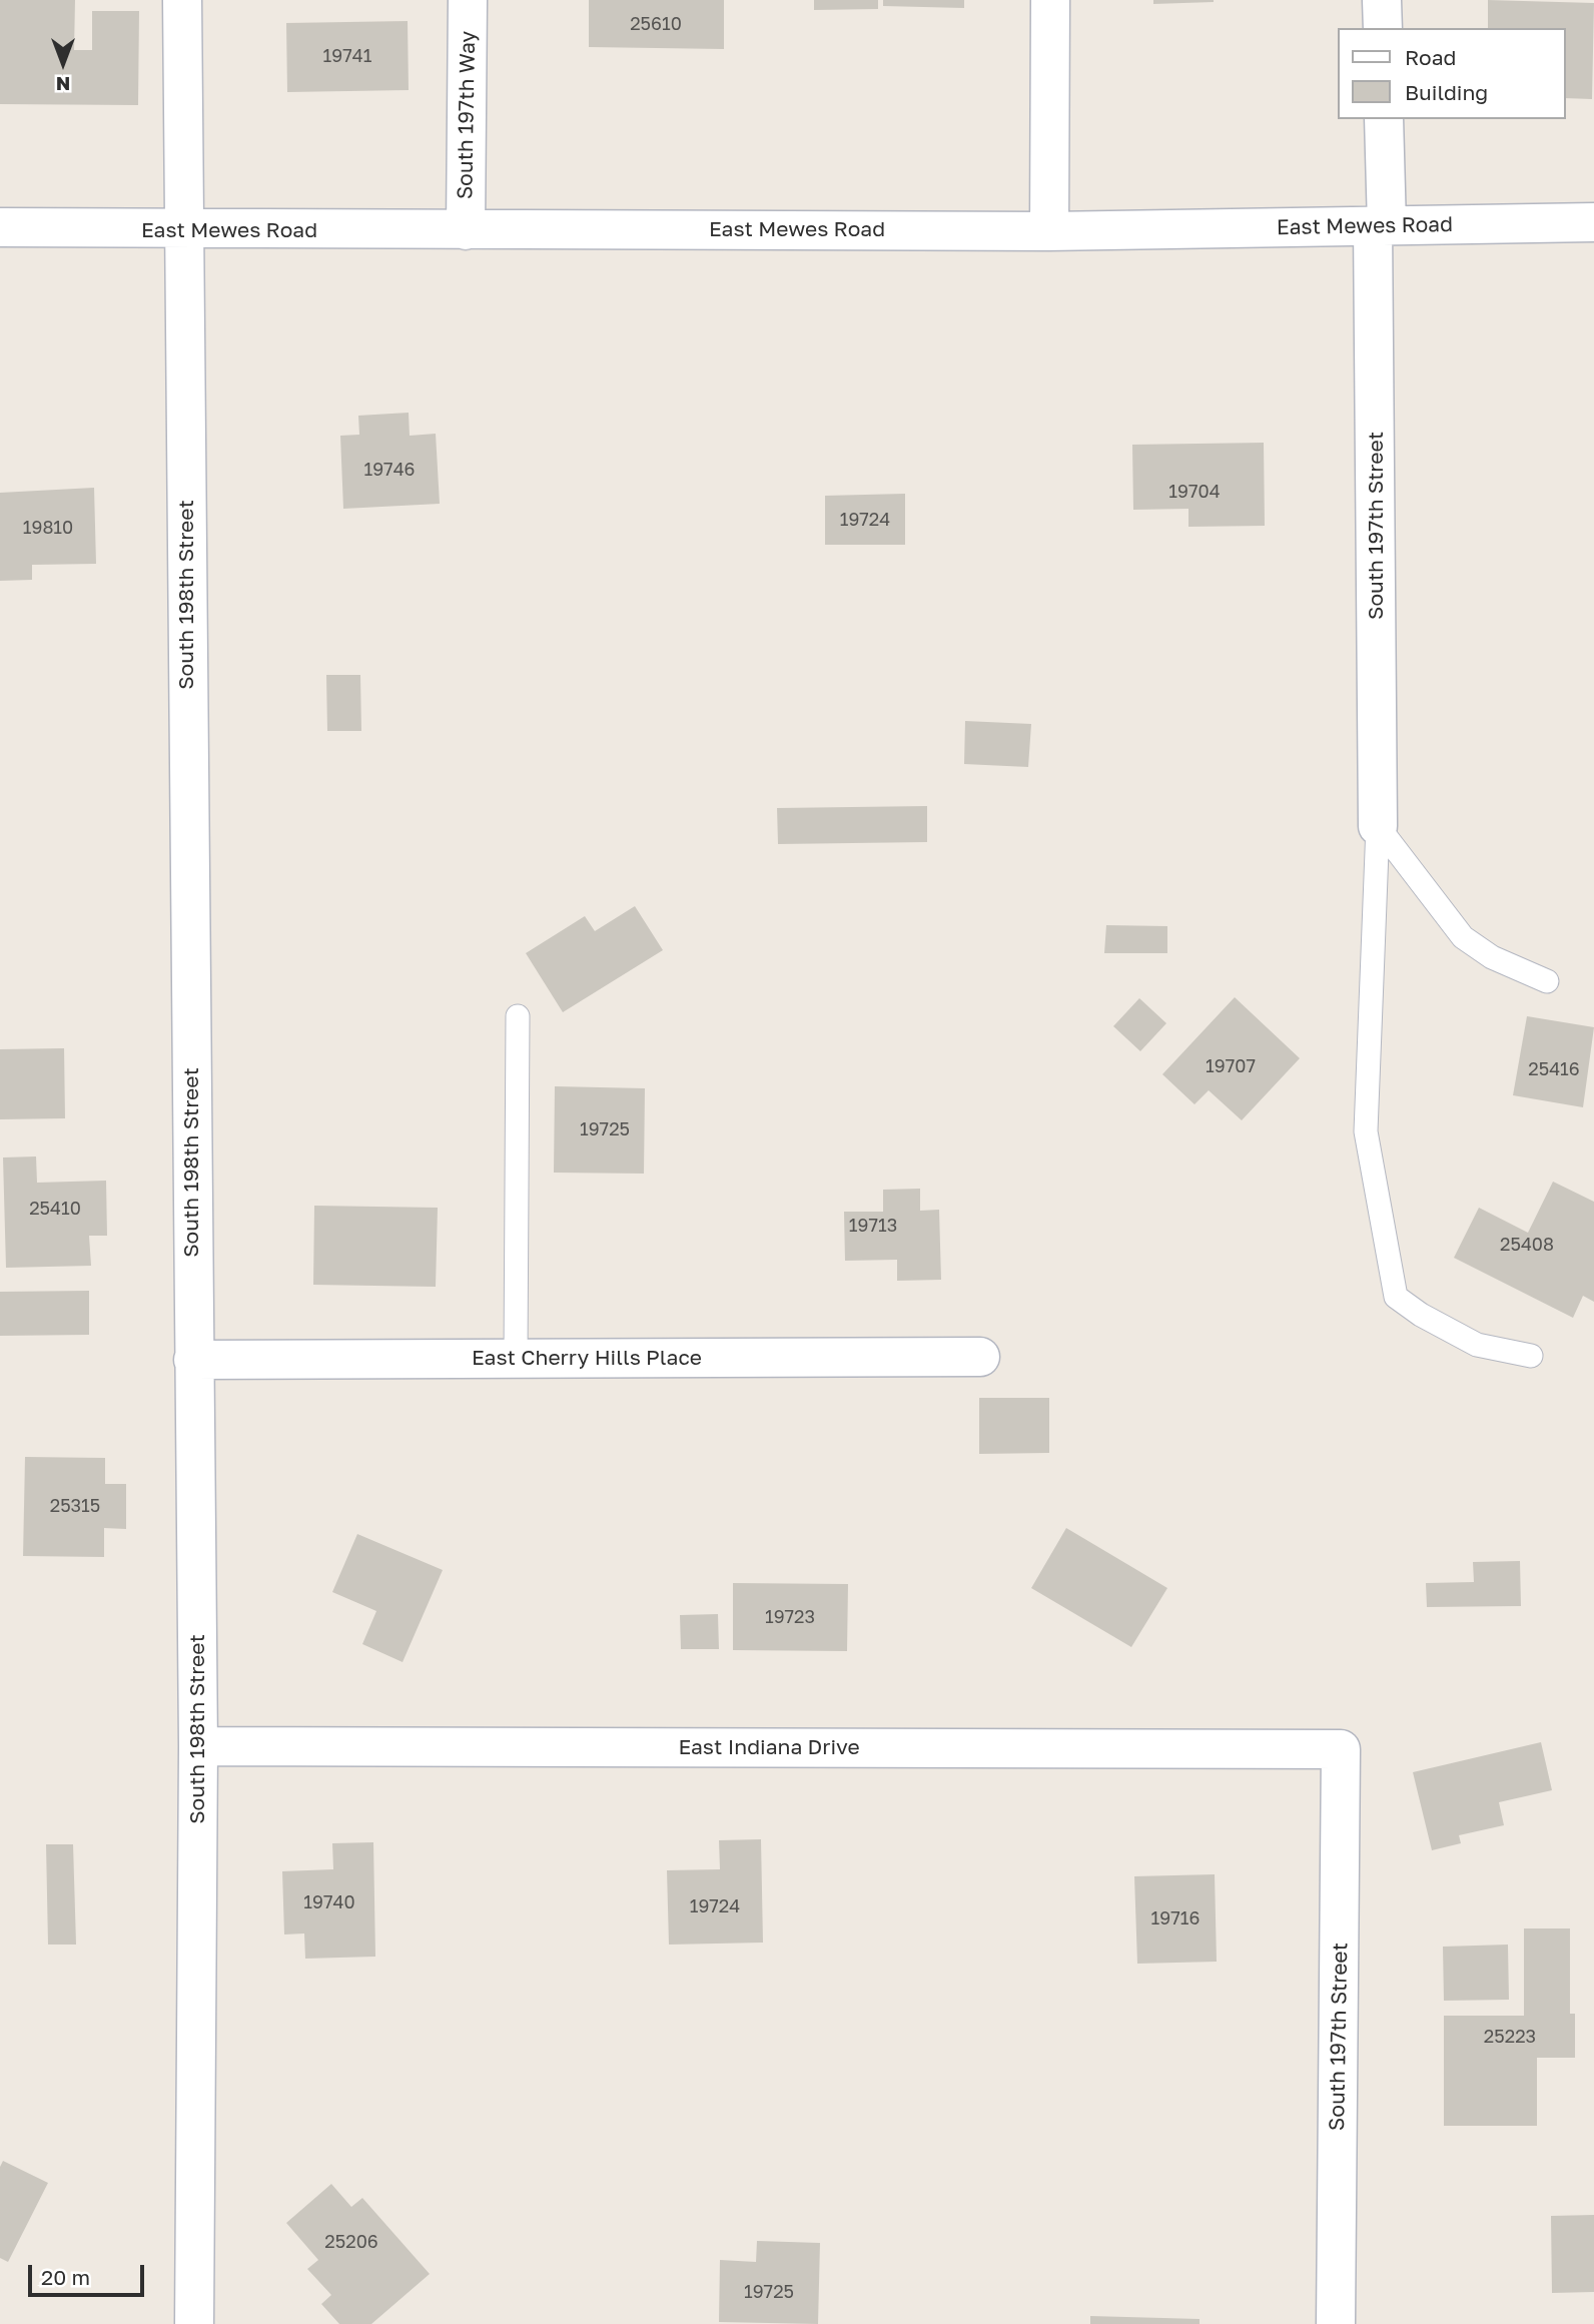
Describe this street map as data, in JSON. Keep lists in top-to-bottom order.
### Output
{
  "streets": {
    "street": [
      "South 197th Way",
      "East Mewes Road",
      "South 197th Street",
      "South 198th Street",
      "East Cherry Hills Place",
      "East Indiana Drive"
    ]
  },
  "crossings": [
    ["South 197th Way", "East Mewes Road"],
    ["East Mewes Road", "South 197th Street"],
    ["East Mewes Road", "South 198th Street"],
    ["South 197th Street", "East Indiana Drive"],
    ["South 198th Street", "East Cherry Hills Place"],
    ["South 198th Street", "East Indiana Drive"]
  ],
  "house_numbers": [
    "25610",
    "19741",
    "19746",
    "19704",
    "19724",
    "19810",
    "19707",
    "25416",
    "19725",
    "25410",
    "19713",
    "25408",
    "25315",
    "19723",
    "19740",
    "19724",
    "19716",
    "25223",
    "25206",
    "19725"
  ],
  "legend": ["Road", "Building"],
  "scale_bar": "20 m",
  "north": "bottom"
}
